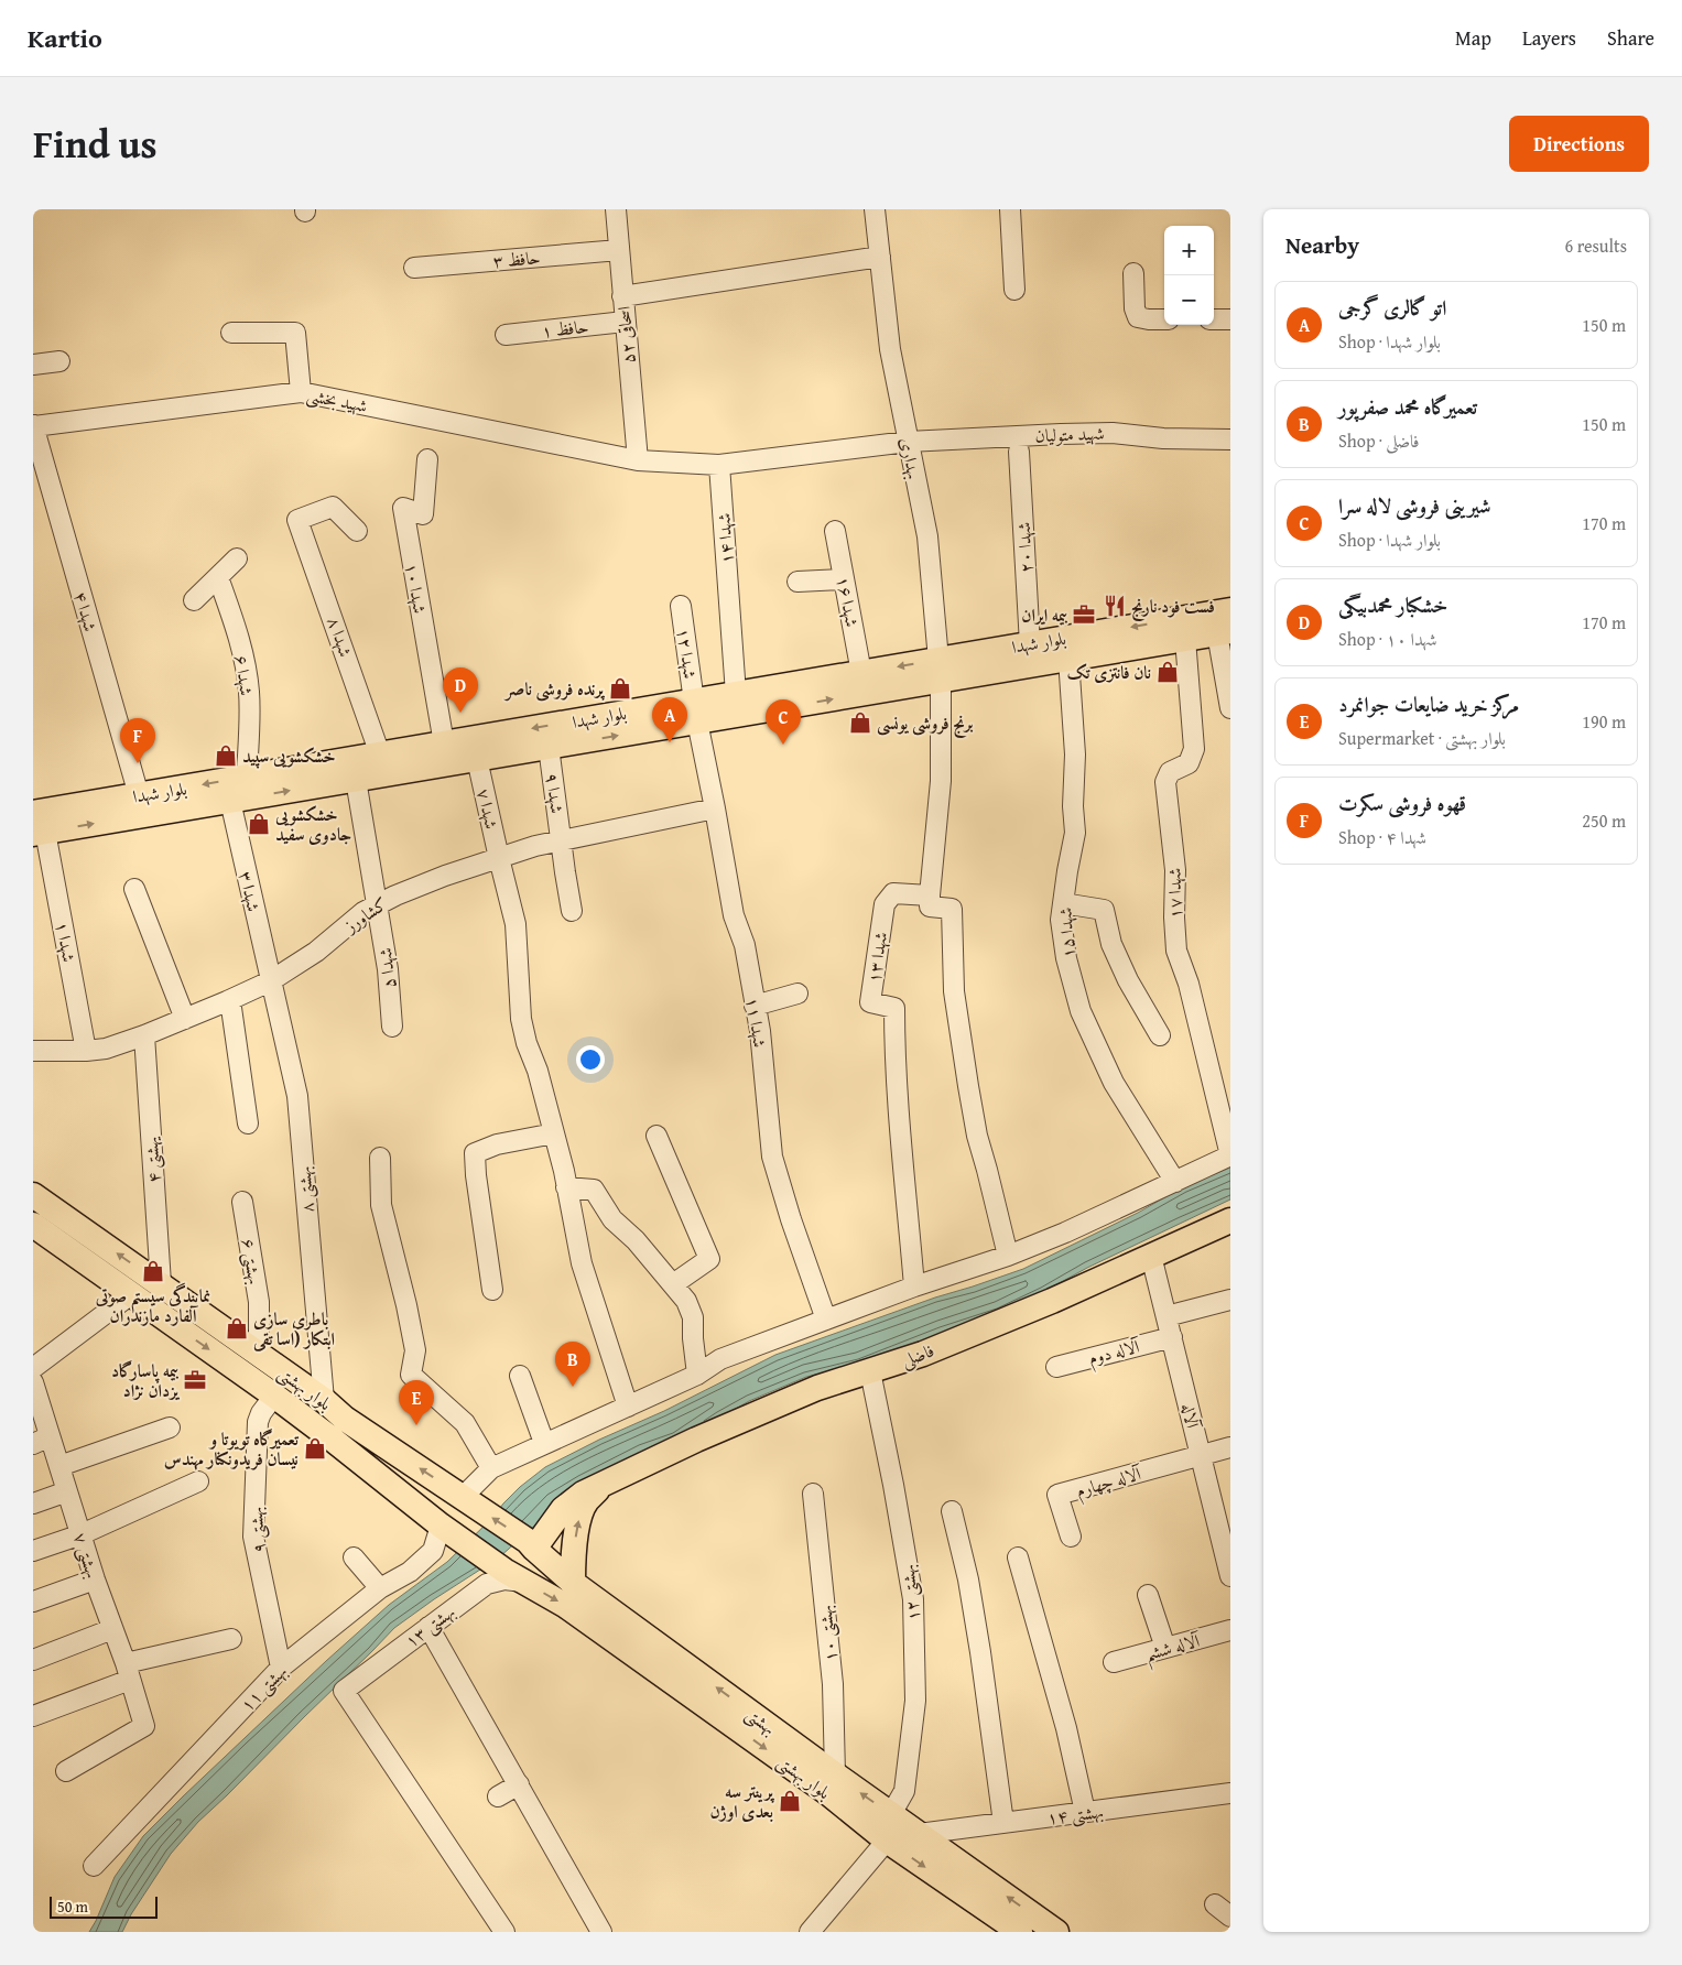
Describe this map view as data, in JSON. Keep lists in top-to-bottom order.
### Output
{
  "streets": {
    "main road": [
      "بلوار شهدا",
      "فاضلی",
      "بلوار بهشتی",
      "بهشتی"
    ],
    "street": [
      "حافظ ۳",
      "حافظ ۱",
      "اسحاقی ۵۲",
      "شهید بخشی",
      "شهید متولیان",
      "بهداری",
      "شهدا ۱۴",
      "شهدا ۲۰",
      "شهدا ۱۰",
      "شهدا ۱۶",
      "شهدا ۴",
      "شهدا ۸",
      "شهدا ۱۲",
      "شهدا ۶",
      "شهدا ۹",
      "شهدا ۷",
      "شهدا ۳",
      "شهدا ۱۷",
      "کشاورز",
      "شهدا ۱۵",
      "شهدا ۱",
      "شهدا ۱۳",
      "شهدا ۵",
      "شهدا ۱۱",
      "یهشتی ۴",
      "بهشتی ۸",
      "بهشتی ۶",
      "آلاله دوم",
      "آلاله",
      "آلاله چهارم",
      "بهشتی ۹",
      "بهشتی ۷",
      "بهشتی ۱۲",
      "بهشتی ۱۳",
      "بهشتی ۱۰",
      "آلاله ششم",
      "بهشتی ۱۱",
      "بهشتی ۱۴"
    ]
  },
  "crossings": [
    ["حافظ ۳", "اسحاقی ۵۲"],
    ["حافظ ۱", "اسحاقی ۵۲"],
    ["اسحاقی ۵۲", "شهید بخشی"],
    ["شهید بخشی", "شهدا ۴"],
    ["شهید متولیان", "بهداری"],
    ["شهید متولیان", "شهدا ۱۴"],
    ["بهداری", "بلوار شهدا"],
    ["شهدا ۱۴", "بلوار شهدا"],
    ["شهدا ۲۰", "بلوار شهدا"],
    ["شهدا ۱۰", "بلوار شهدا"],
    ["شهدا ۱۶", "بلوار شهدا"],
    ["شهدا ۴", "بلوار شهدا"],
    ["شهدا ۸", "بلوار شهدا"],
    ["بلوار شهدا", "شهدا ۱۲"],
    ["بلوار شهدا", "شهدا ۶"],
    ["بلوار شهدا", "شهدا ۹"],
    ["بلوار شهدا", "شهدا ۷"],
    ["بلوار شهدا", "شهدا ۳"],
    ["بلوار شهدا", "شهدا ۱۷"],
    ["بلوار شهدا", "شهدا ۱۵"],
    ["بلوار شهدا", "شهدا ۱"],
    ["بلوار شهدا", "شهدا ۵"],
    ["بلوار شهدا", "شهدا ۱۱"],
    ["شهدا ۱۲", "شهدا ۱۱"],
    ["شهدا ۹", "کشاورز"],
    ["شهدا ۷", "کشاورز"],
    ["شهدا ۳", "کشاورز"],
    ["شهدا ۳", "بهشتی ۸"],
    ["کشاورز", "شهدا ۱"],
    ["کشاورز", "شهدا ۵"],
    ["کشاورز", "شهدا ۱۱"],
    ["کشاورز", "یهشتی ۴"],
    ["کشاورز", "بهشتی ۸"],
    ["یهشتی ۴", "بلوار بهشتی"],
    ["بهشتی ۸", "بلوار بهشتی"],
    ["بهشتی ۶", "بلوار بهشتی"],
    ["آلاله دوم", "آلاله"],
    ["فاضلی", "آلاله"],
    ["فاضلی", "بهشتی ۱۲"],
    ["فاضلی", "بهشتی"],
    ["بلوار بهشتی", "بهشتی ۹"],
    ["بلوار بهشتی", "بهشتی ۱۳"],
    ["بلوار بهشتی", "بهشتی ۱۱"],
    ["بلوار بهشتی", "بهشتی"],
    ["آلاله", "آلاله چهارم"],
    ["بهشتی ۹", "بهشتی ۱۱"],
    ["بهشتی ۱۲", "بهشتی"],
    ["بهشتی ۱۰", "بهشتی"],
    ["بهشتی", "بهشتی ۱۴"]
  ],
  "one_way": ["بهشتی"],
  "places": {
    "restaurant": ["فست فود نارنج"],
    "office": ["بیمه ایران", "بیمه پاسارگاد یزدان نژاد"],
    "shop": [
      "نان فانتزی تک",
      "پرنده فروشی ناصر",
      "برنج فروشی یونسی",
      "خشکشویی سپید",
      "خشکشویی جادوی سفید",
      "نمایندگی سیستم صوتی آلفارد مازندران",
      "باطری سازی ابتکار (اسا تقی",
      "تعمیرگاه تویوتا و نیسان فریدونکنار مهندس",
      "پرینتر سه بعدی اوژن"
    ]
  },
  "scale_bar": "50 m",
  "page": {
    "header": "Kartio",
    "nav": ["Map", "Layers", "Share"],
    "title": "Find us",
    "buttons": "Directions",
    "heading": ["Nearby", "6 results"],
    "map_buttons": ["+", "−"],
    "list": [
      {
        "mark": "A",
        "name": "اتو گالری گرجی",
        "note": "Shop · بلوار شهدا",
        "value": "150 m"
      },
      {
        "mark": "B",
        "name": "تعمیرگاه محمد صفرپور",
        "note": "Shop · فاضلی",
        "value": "150 m"
      },
      {
        "mark": "C",
        "name": "شیرینی فروشی لاله سرا",
        "note": "Shop · بلوار شهدا",
        "value": "170 m"
      },
      {
        "mark": "D",
        "name": "خشکبار محمدبیگی",
        "note": "Shop · شهدا ۱۰",
        "value": "170 m"
      },
      {
        "mark": "E",
        "name": "مرکز خرید ضایعات جوانمرد",
        "note": "Supermarket · بلوار بهشتی",
        "value": "190 m"
      },
      {
        "mark": "F",
        "name": "قهوه فروشی سکرت",
        "note": "Shop · شهدا ۴",
        "value": "250 m"
      }
    ],
    "pins": [
      "D",
      "A",
      "C",
      "F",
      "B",
      "E"
    ],
    "scale": "50 m"
  }
}
